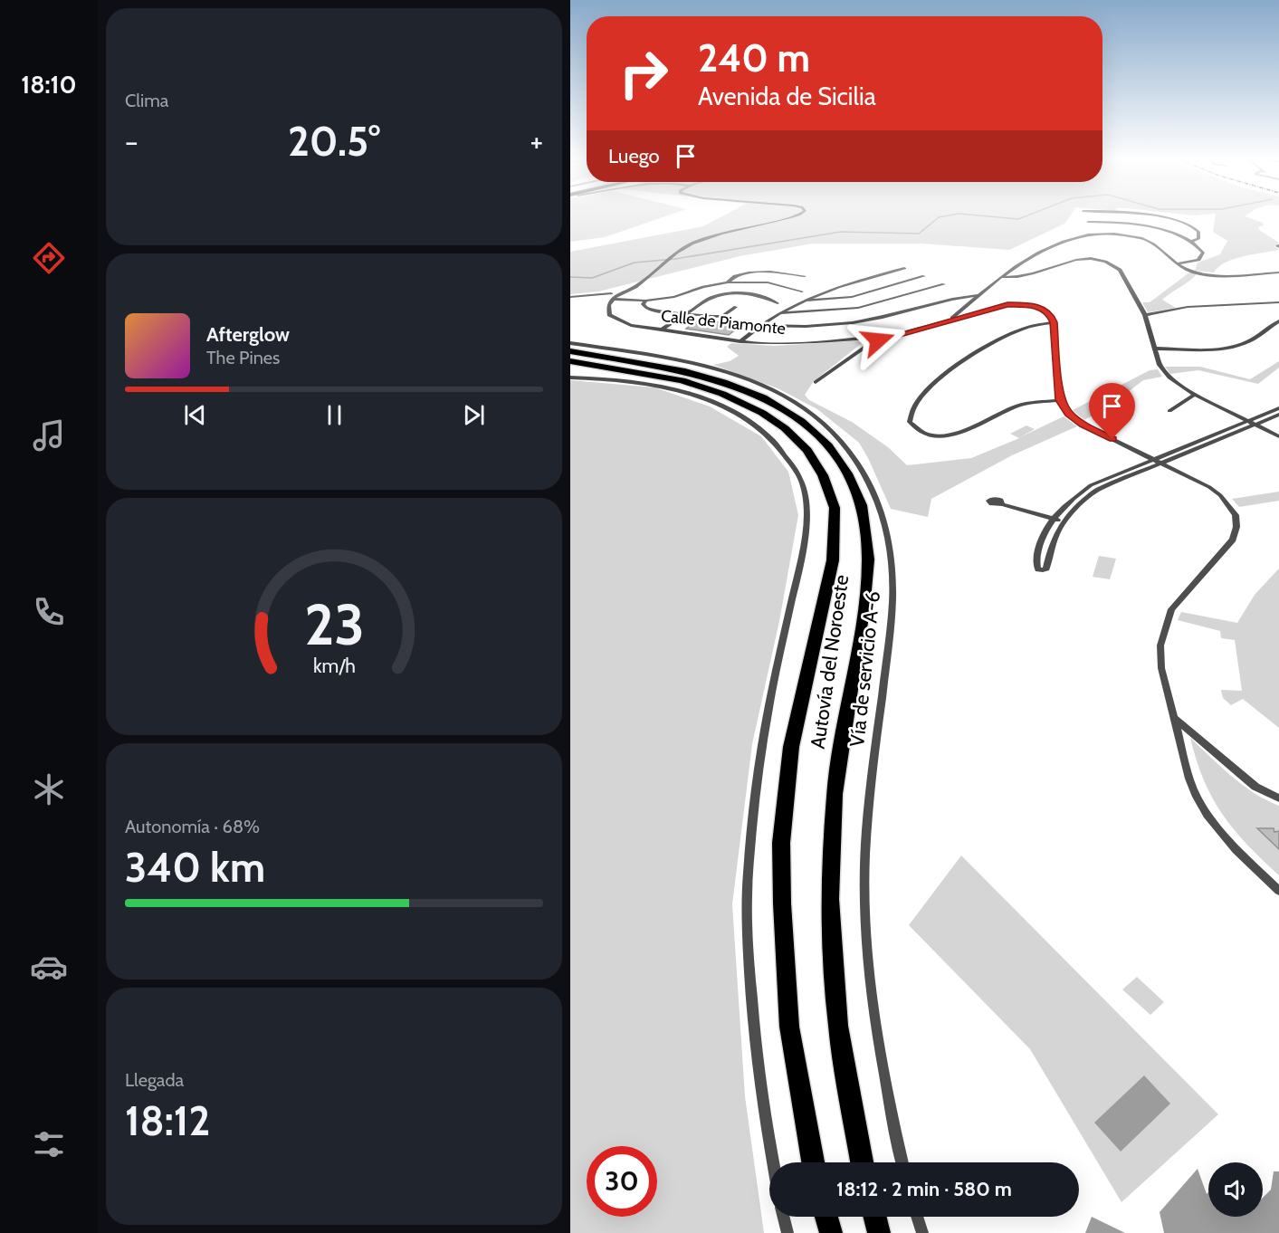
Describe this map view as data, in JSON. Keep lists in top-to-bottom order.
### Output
{
  "streets": {
    "highway": ["Autovía del Noroeste"],
    "street": ["Calle de Piamonte", "Vía de servicio A-6"]
  },
  "page": {
    "tabs": "18:10",
    "tile": [
      "Clima",
      ["Autonomía · 68%", "340 km"],
      ["Llegada", "18:12"]
    ],
    "turn": ["240 m", "Avenida de Sicilia"],
    "heat": ["−", "20.5°", "+"],
    "then": "Luego",
    "song": ["Afterglow", "The Pines"],
    "limit": "30",
    "trip": "18:12 · 2 min · 580 m",
    "gauge": ["23", "km/h"]
  }
}
